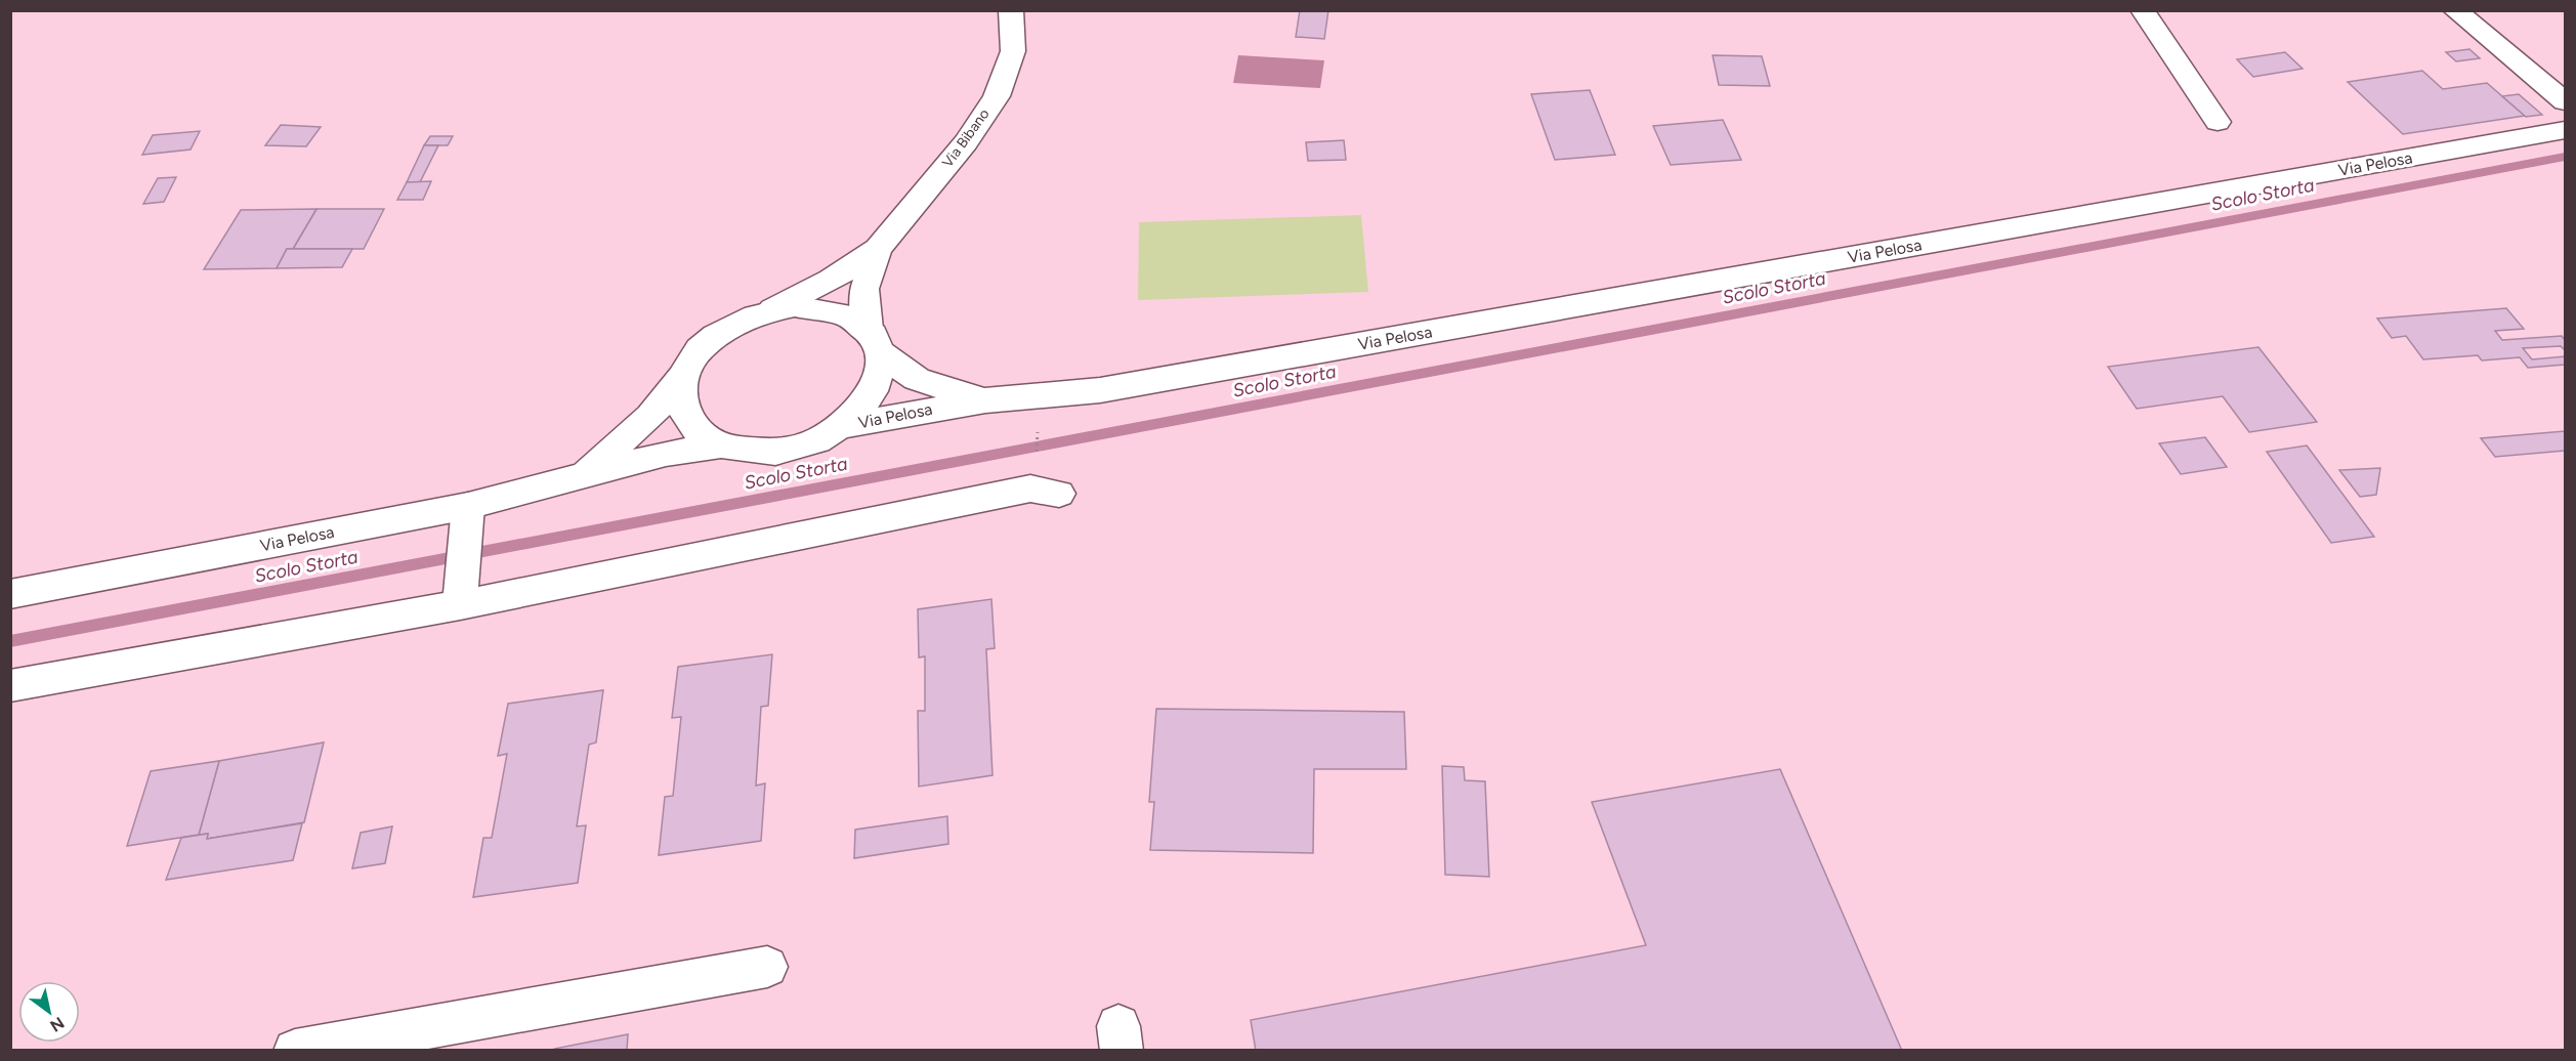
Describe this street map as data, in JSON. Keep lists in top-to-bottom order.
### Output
{
  "streets": {
    "main road": ["Via Bibano", "Via Pelosa"]
  },
  "crossings": [
    ["Via Bibano", "Via Pelosa"]
  ],
  "water": ["Scolo Storta"],
  "north": "bottom right"
}
